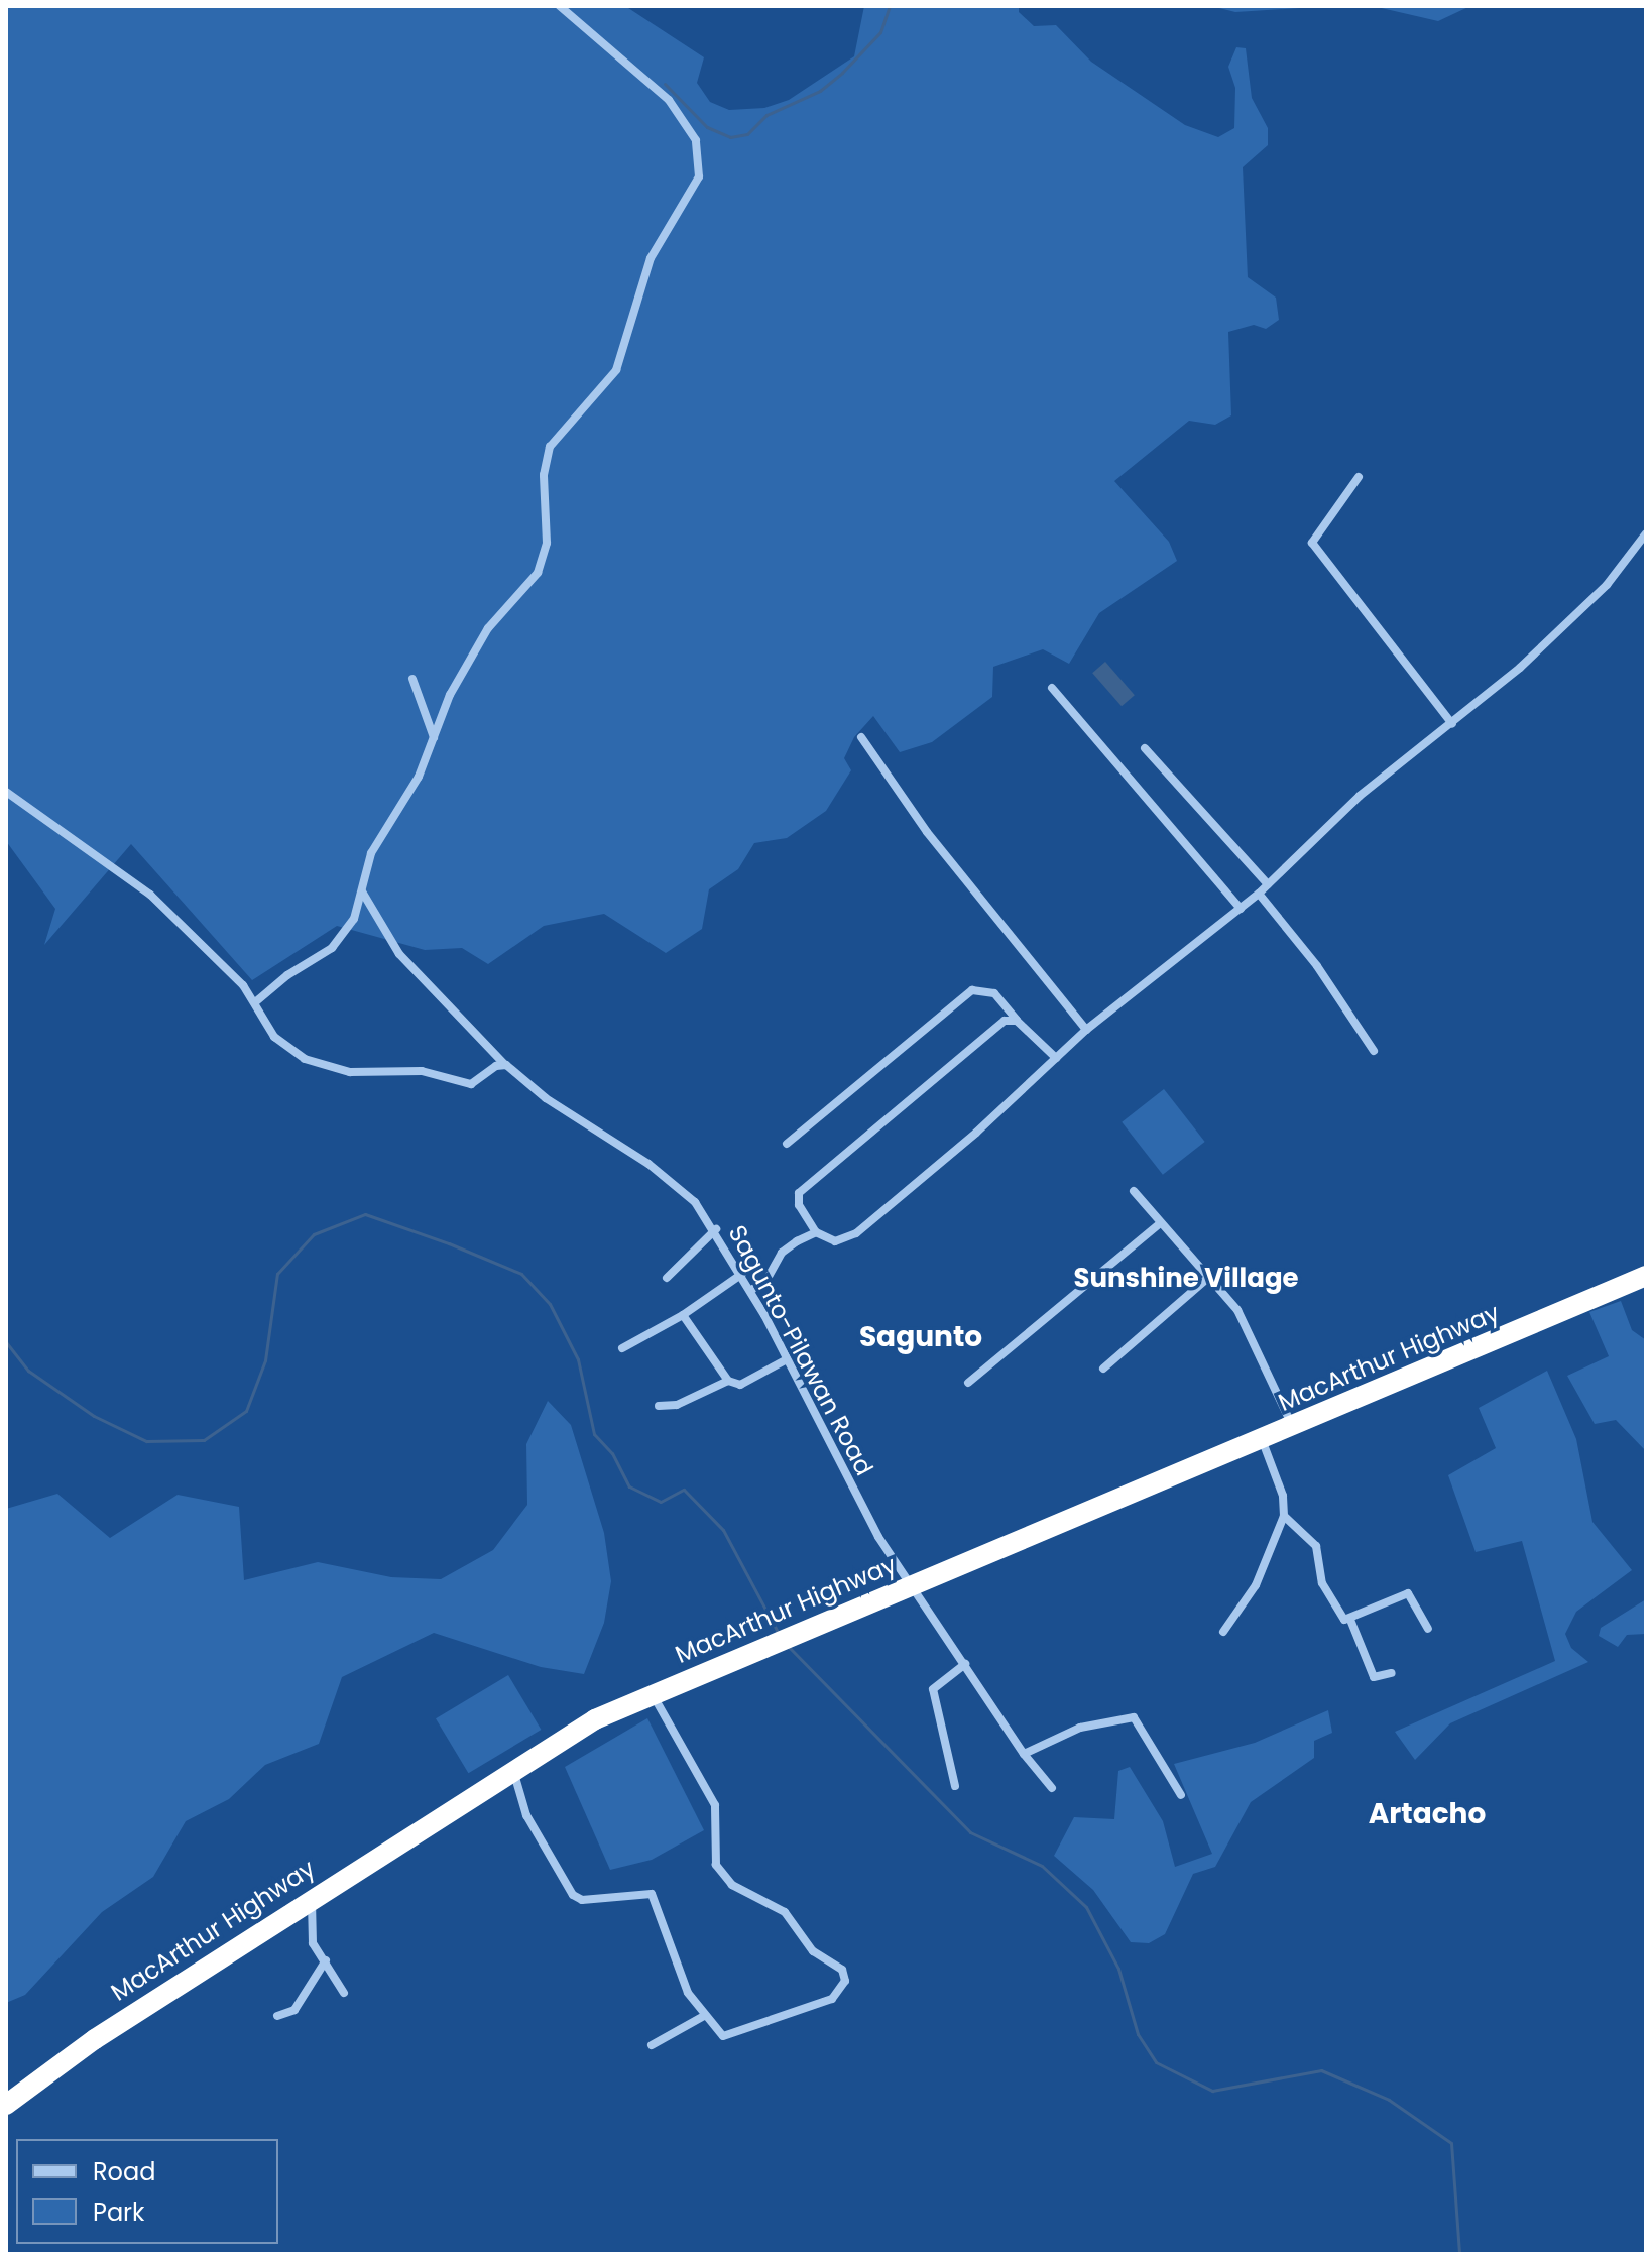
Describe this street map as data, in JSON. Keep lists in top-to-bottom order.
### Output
{
  "streets": {
    "highway": ["MacArthur Highway"],
    "street": ["Sagunto-Pilawan Road"]
  },
  "crossings": [
    ["Sagunto-Pilawan Road", "MacArthur Highway"]
  ],
  "districts": ["Sunshine Village", "Sagunto", "Artacho"],
  "legend": ["Road", "Park"]
}
